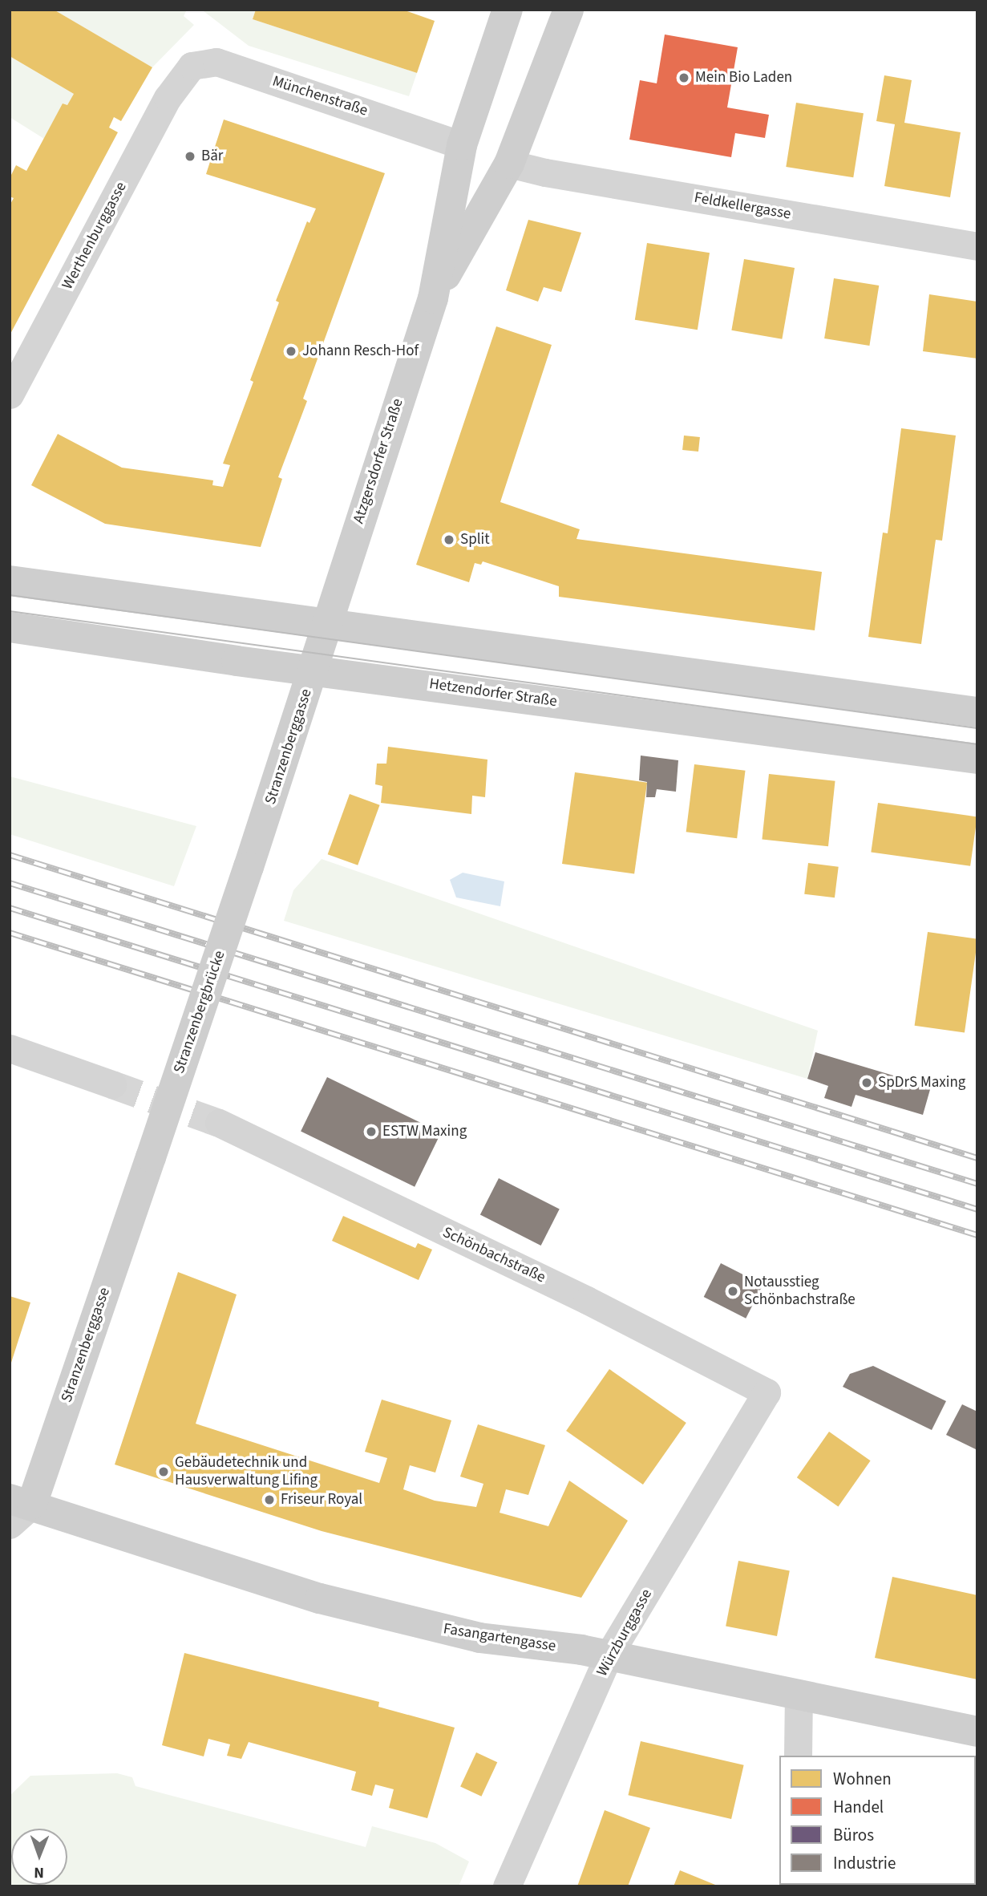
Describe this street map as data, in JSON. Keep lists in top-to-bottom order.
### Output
{
  "streets": {
    "main road": [
      "Atzgersdorfer Straße",
      "Hetzendorfer Straße",
      "Stranzenberggasse",
      "Stranzenbergbrücke",
      "Fasangartengasse"
    ],
    "street": [
      "Münchenstraße",
      "Feldkellergasse",
      "Werthenburggasse",
      "Schönbachstraße",
      "Würzburggasse"
    ]
  },
  "crossings": [
    ["Münchenstraße", "Werthenburggasse"],
    ["Münchenstraße", "Atzgersdorfer Straße"],
    ["Feldkellergasse", "Atzgersdorfer Straße"],
    ["Atzgersdorfer Straße", "Stranzenberggasse"],
    ["Hetzendorfer Straße", "Stranzenberggasse"],
    ["Stranzenberggasse", "Stranzenbergbrücke"],
    ["Stranzenberggasse", "Fasangartengasse"],
    ["Schönbachstraße", "Würzburggasse"],
    ["Würzburggasse", "Fasangartengasse"]
  ],
  "places": [
    "Mein Bio Laden",
    "Bär",
    "Johann Resch-Hof",
    "Split",
    "SpDrS Maxing",
    "ESTW Maxing",
    "Notausstieg Schönbachstraße",
    "Gebäudetechnik und Hausverwaltung Lifing",
    "Friseur Royal"
  ],
  "legend": [
    "Wohnen",
    "Handel",
    "Büros",
    "Industrie"
  ],
  "north": "bottom"
}
